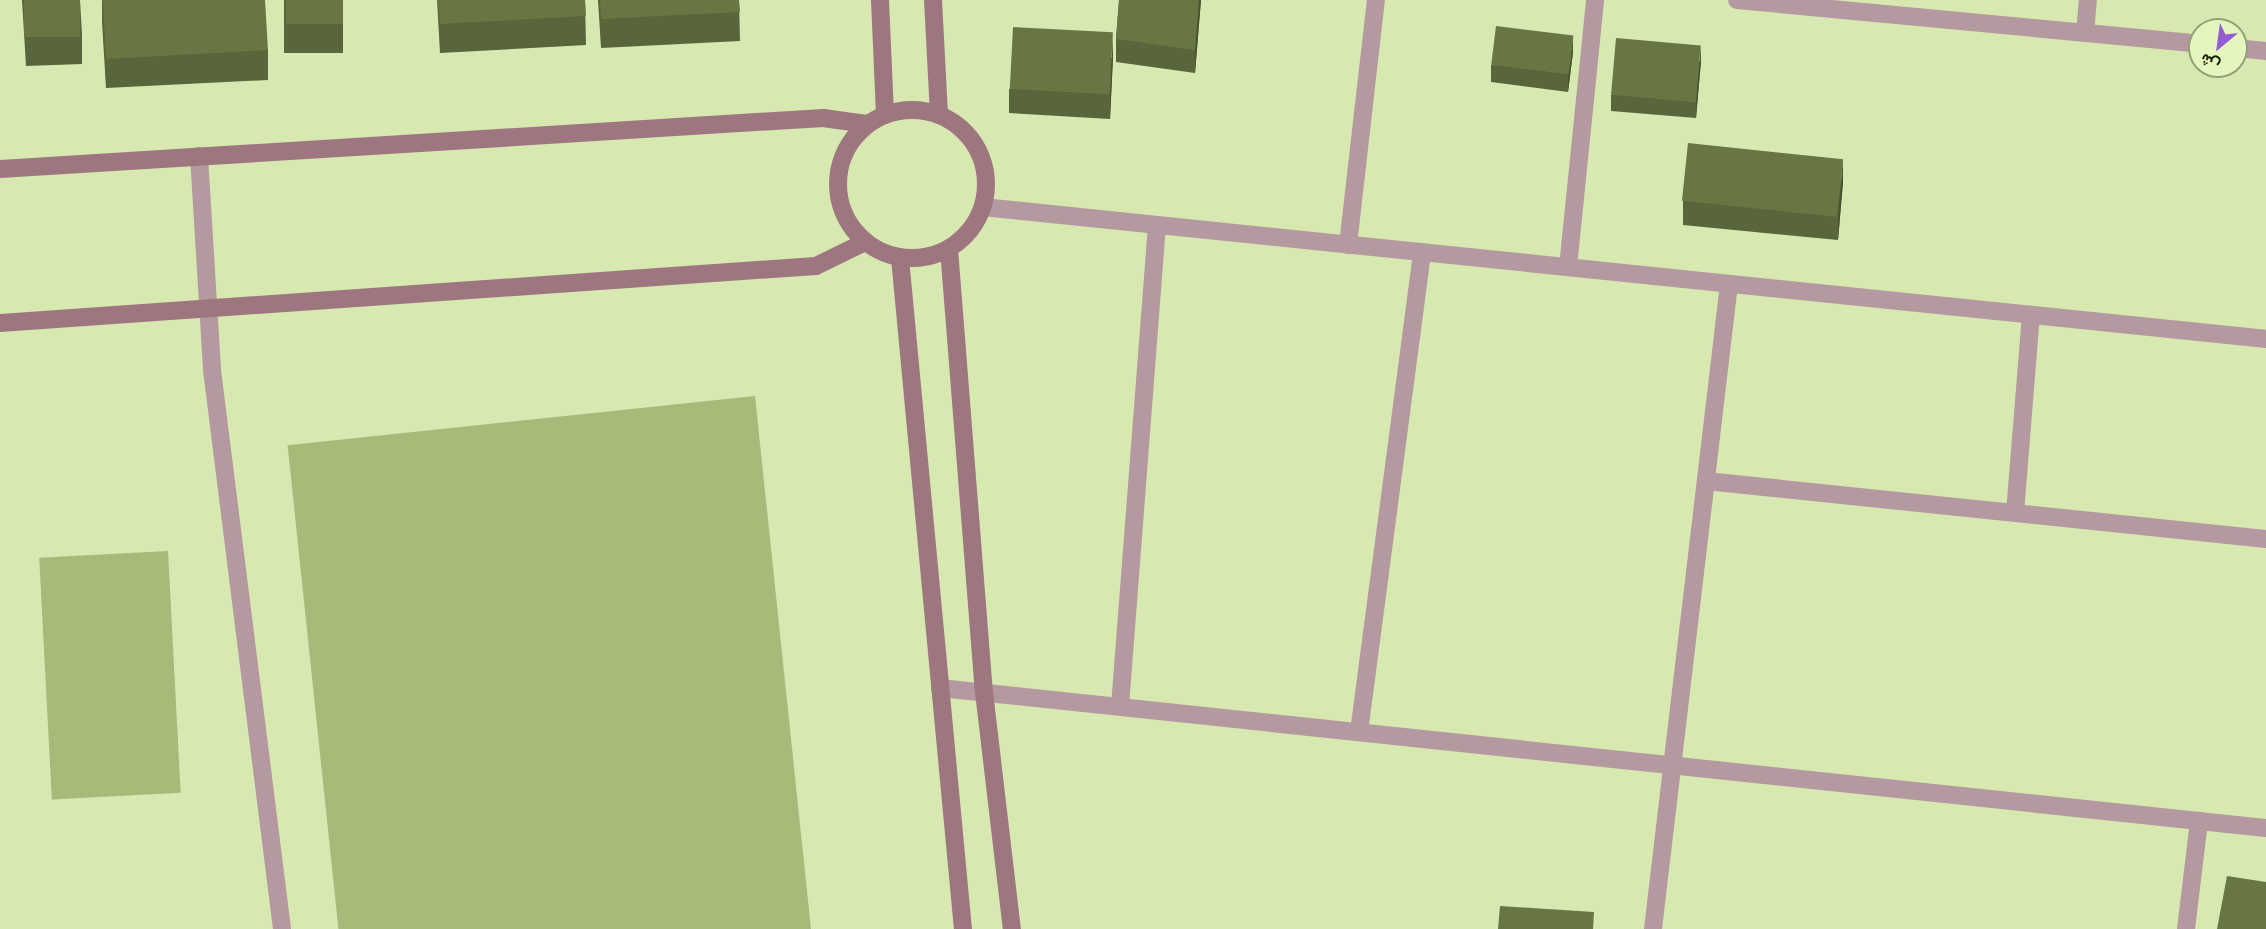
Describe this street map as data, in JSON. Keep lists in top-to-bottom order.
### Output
{
  "north": "bottom left"
}
